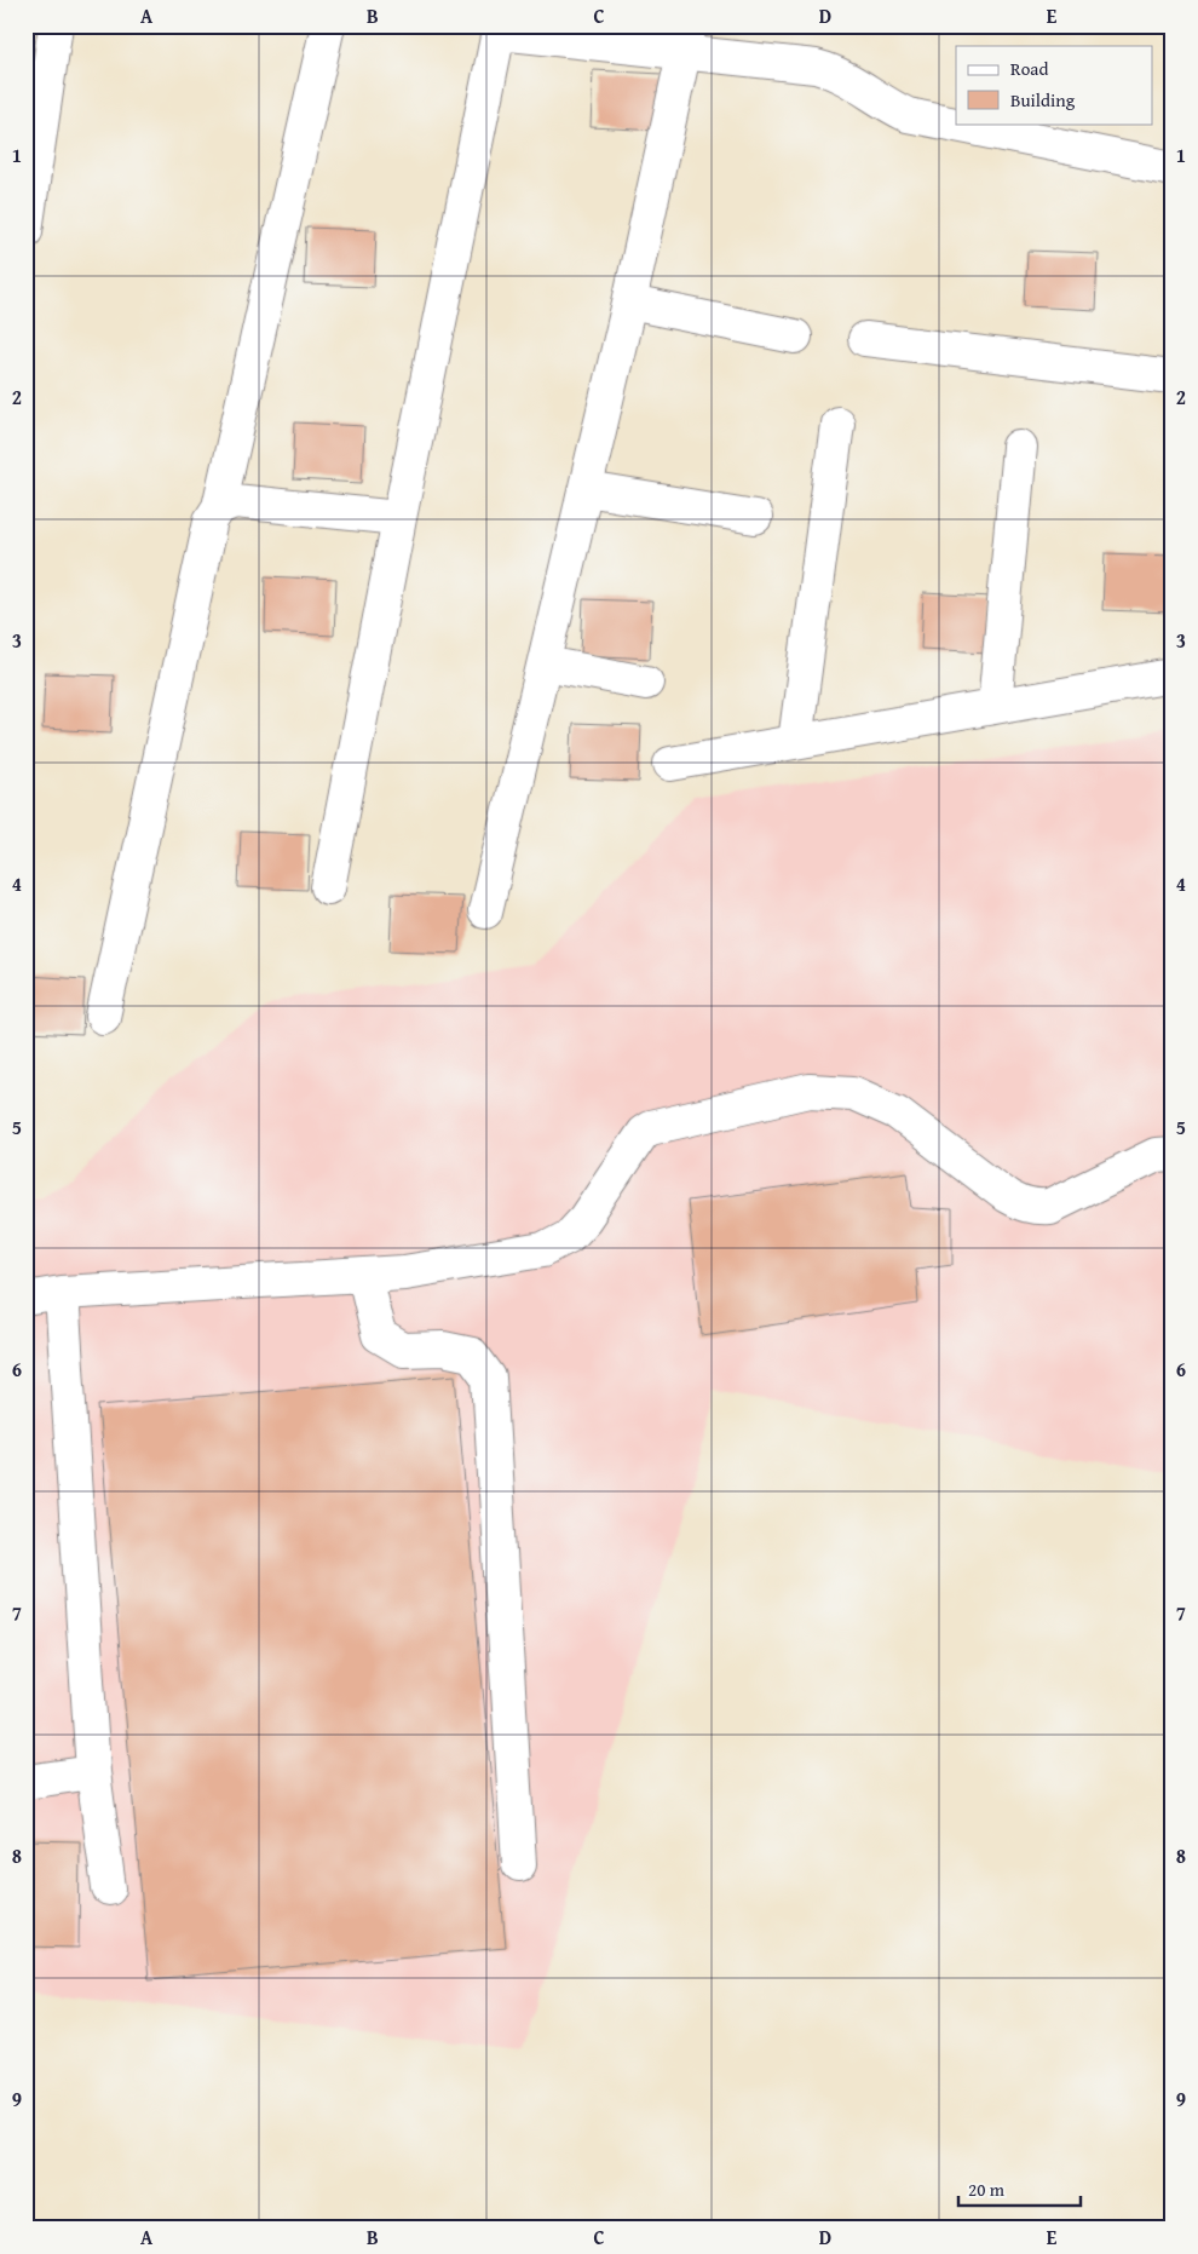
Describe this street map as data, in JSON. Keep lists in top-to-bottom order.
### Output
{
  "legend": ["Road", "Building"],
  "scale_bar": "20 m",
  "grid": {
    "columns": [
      "A",
      "B",
      "C",
      "D",
      "E"
    ],
    "rows": [
      "1",
      "2",
      "3",
      "4",
      "5",
      "6",
      "7",
      "8",
      "9"
    ]
  }
}
